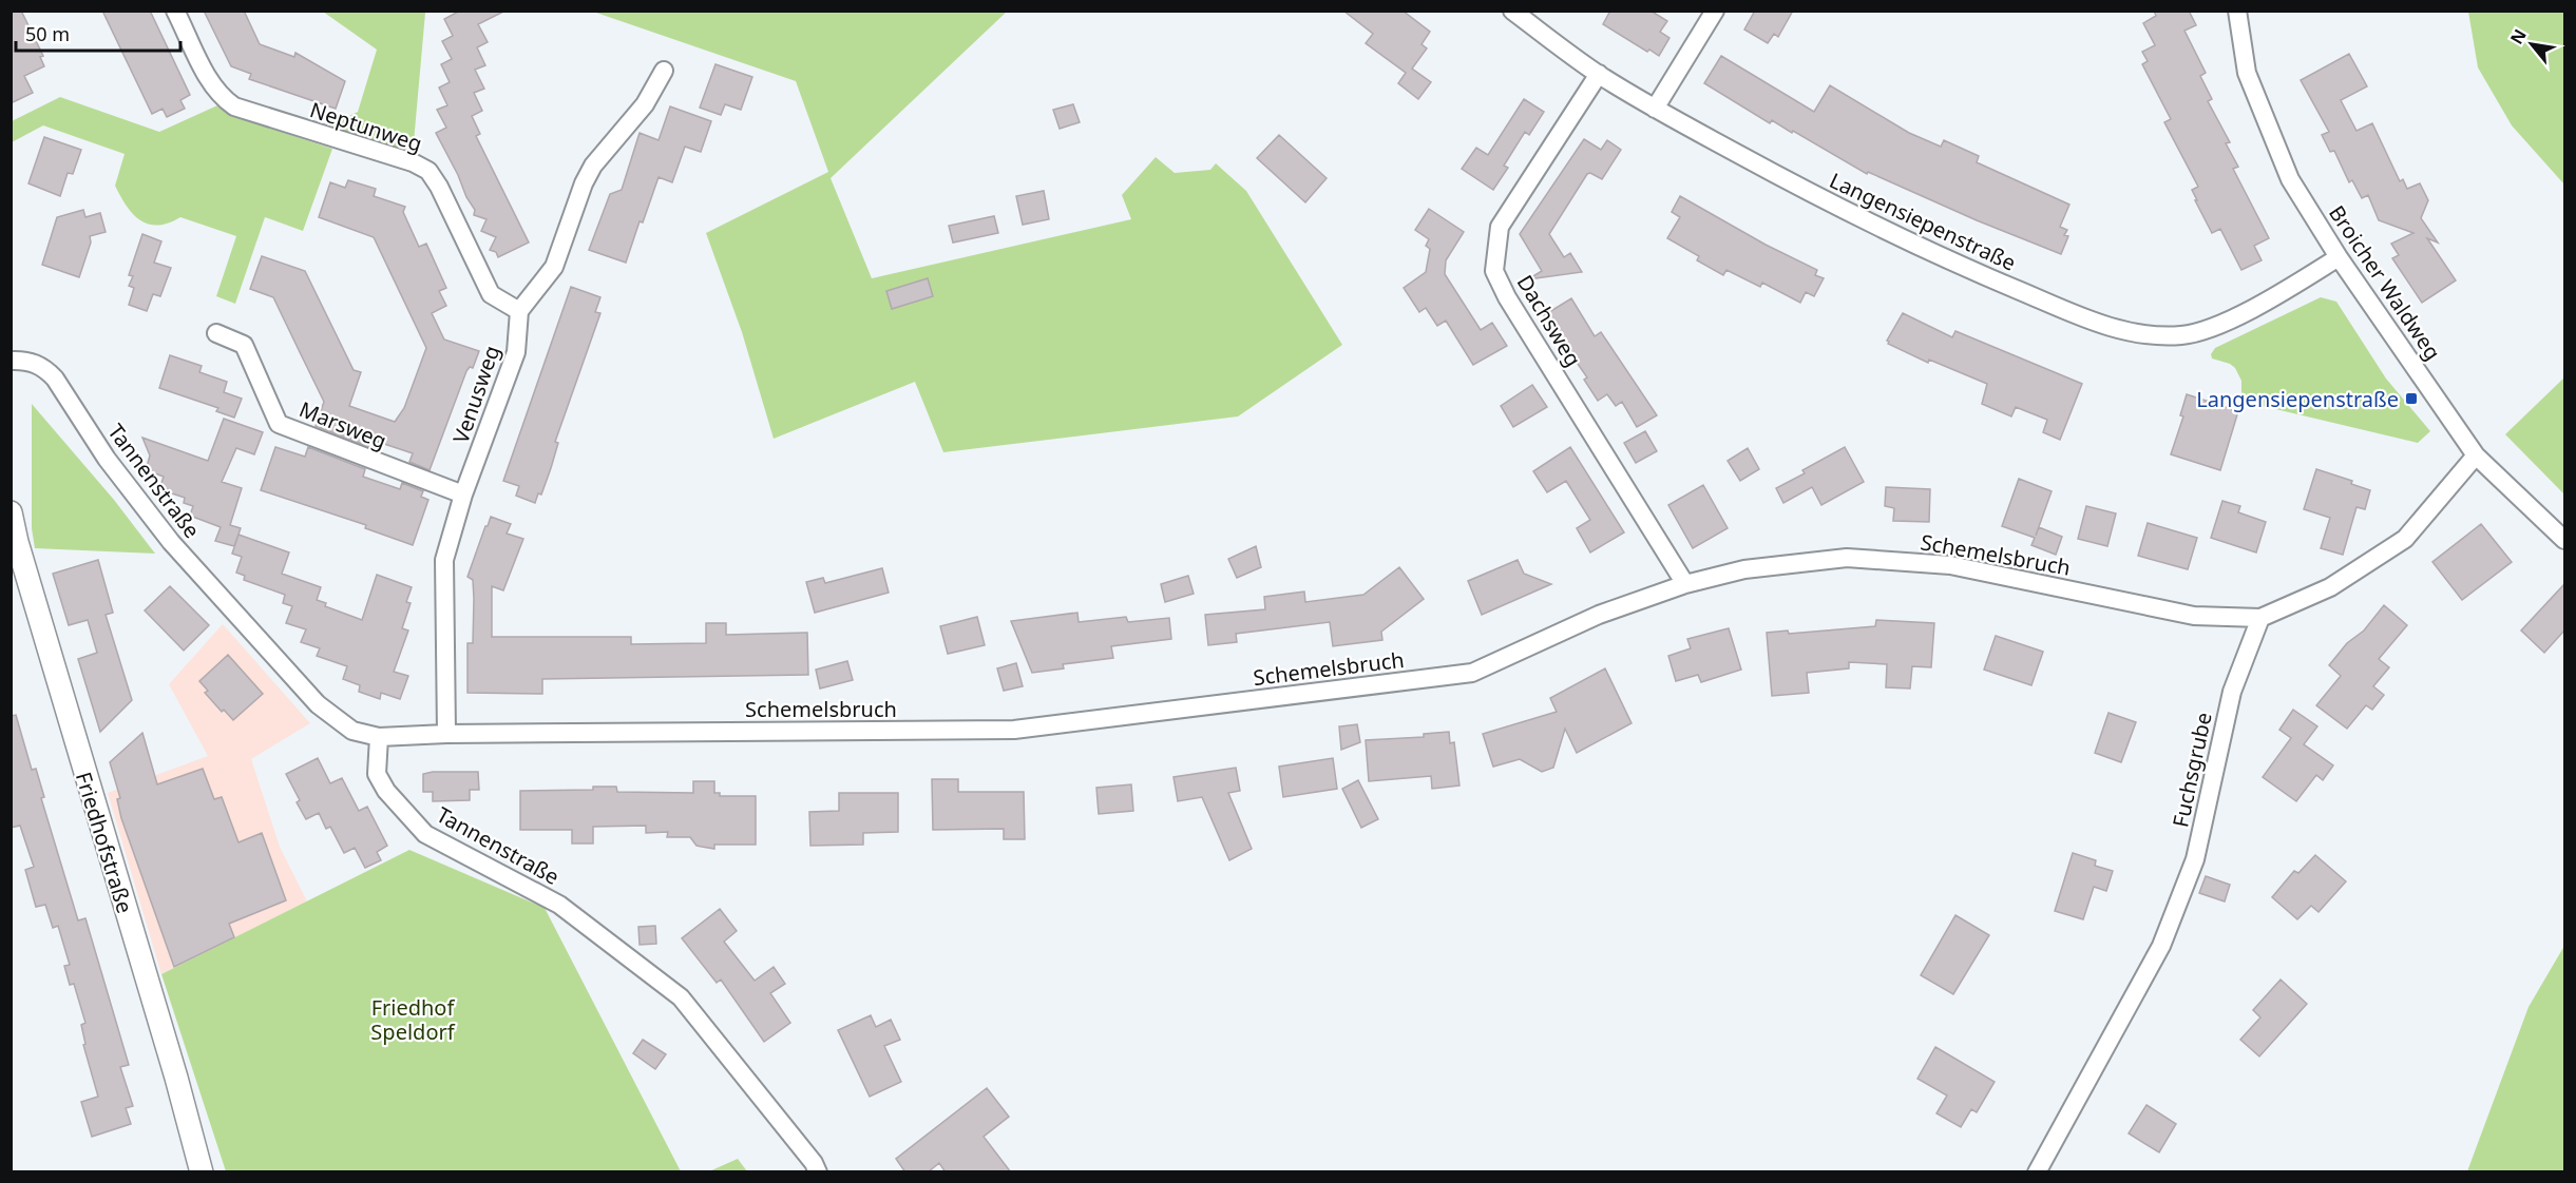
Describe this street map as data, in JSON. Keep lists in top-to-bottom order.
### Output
{
  "streets": {
    "street": [
      "Neptunweg",
      "Langensiepenstraße",
      "Broicher Waldweg",
      "Dachsweg",
      "Venusweg",
      "Marsweg",
      "Tannenstraße",
      "Schemelsbruch",
      "Fuchsgrube",
      "Friedhofstraße"
    ]
  },
  "crossings": [
    ["Neptunweg", "Venusweg"],
    ["Langensiepenstraße", "Broicher Waldweg"],
    ["Langensiepenstraße", "Dachsweg"],
    ["Dachsweg", "Schemelsbruch"],
    ["Venusweg", "Marsweg"],
    ["Venusweg", "Schemelsbruch"],
    ["Tannenstraße", "Schemelsbruch"],
    ["Schemelsbruch", "Fuchsgrube"]
  ],
  "parks": ["Friedhof Speldorf"],
  "places": {
    "transit": ["Langensiepenstraße"]
  },
  "scale_bar": "50 m",
  "north": "top left"
}
